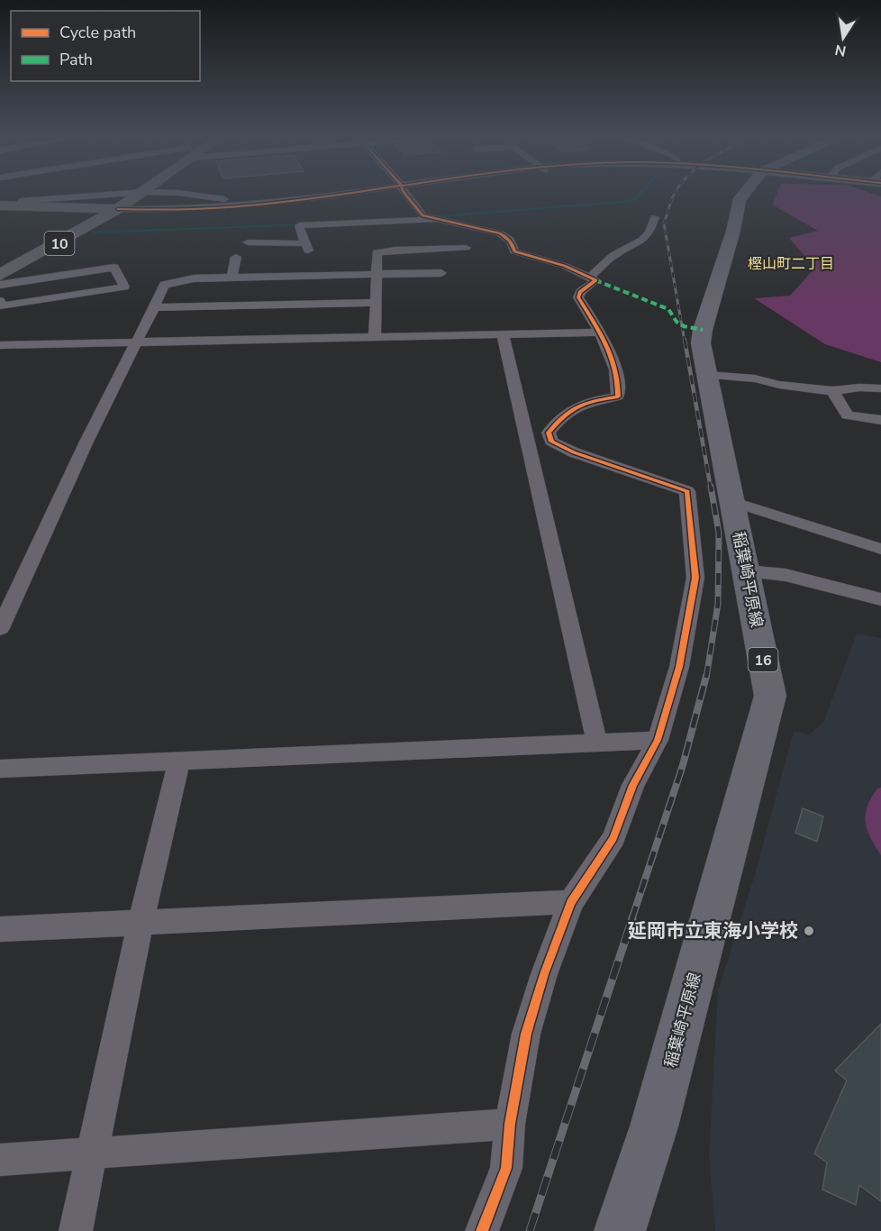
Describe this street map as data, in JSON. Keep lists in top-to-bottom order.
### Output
{
  "streets": {
    "highway": ["10"],
    "main road": ["稲葉崎平原線", "16"]
  },
  "districts": ["樫山町二丁目"],
  "places": ["延岡市立東海小学校"],
  "legend": ["Cycle path", "Path"],
  "north": "bottom"
}
